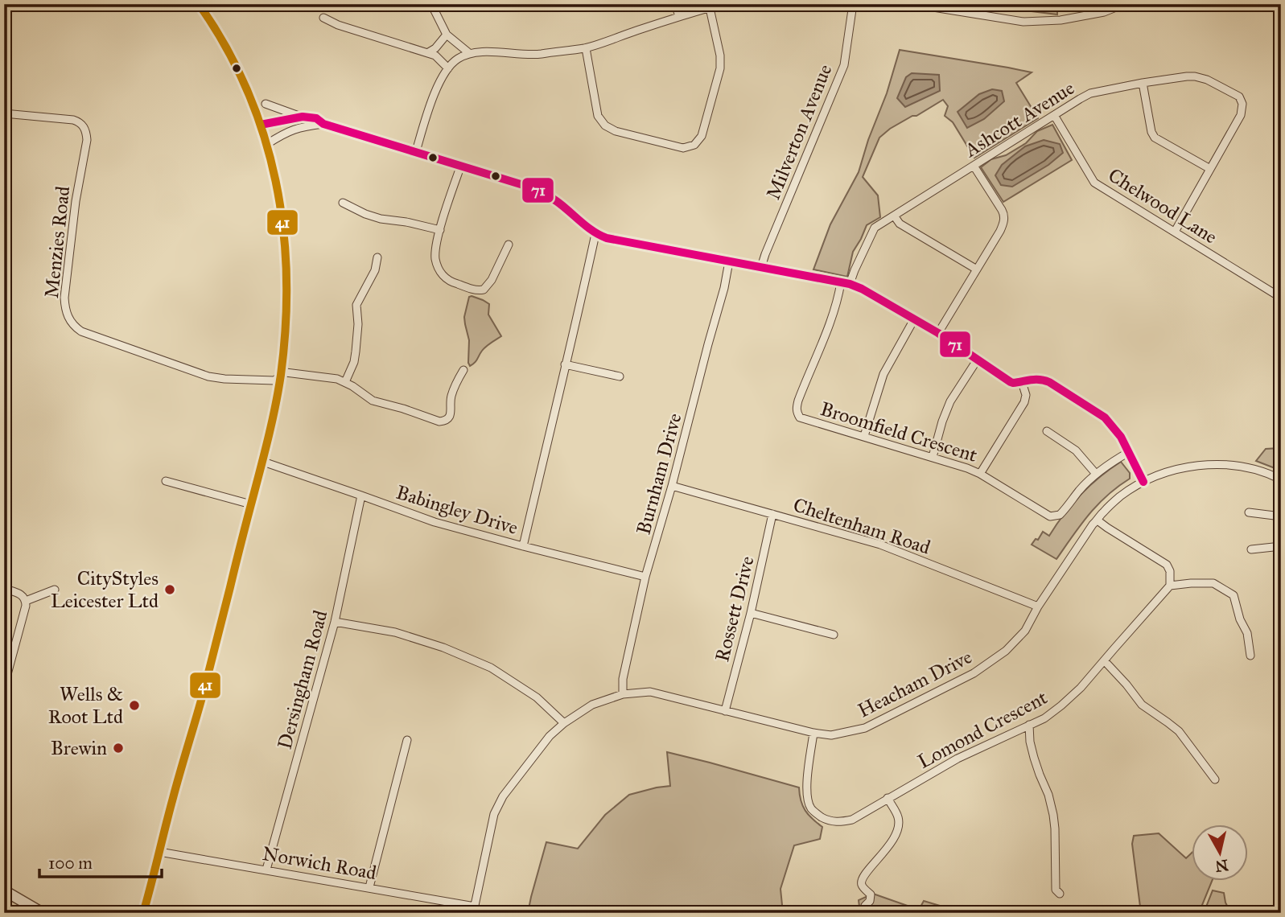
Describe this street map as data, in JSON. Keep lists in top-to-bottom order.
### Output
{
  "streets": {
    "street": [
      "Ashcott Avenue",
      "Milverton Avenue",
      "Chelwood Lane",
      "Menzies Road",
      "Broomfield Crescent",
      "Burnham Drive",
      "Babingley Drive",
      "Cheltenham Road",
      "Rossett Drive",
      "Dersingham Road",
      "Heacham Drive",
      "Lomond Crescent",
      "Norwich Road"
    ]
  },
  "crossings": [
    ["Ashcott Avenue", "Chelwood Lane"],
    ["Burnham Drive", "Babingley Drive"],
    ["Burnham Drive", "Cheltenham Road"],
    ["Burnham Drive", "Heacham Drive"],
    ["Babingley Drive", "Dersingham Road"],
    ["Cheltenham Road", "Rossett Drive"],
    ["Cheltenham Road", "Heacham Drive"],
    ["Rossett Drive", "Heacham Drive"],
    ["Dersingham Road", "Norwich Road"],
    ["Heacham Drive", "Lomond Crescent"],
    ["Heacham Drive", "Norwich Road"]
  ],
  "places": ["CityStyles Leicester Ltd", "Wells & Root Ltd", "Brewin"],
  "lines": ["transit line 41", "transit line 71"],
  "scale_bar": "100 m",
  "north": "bottom"
}
